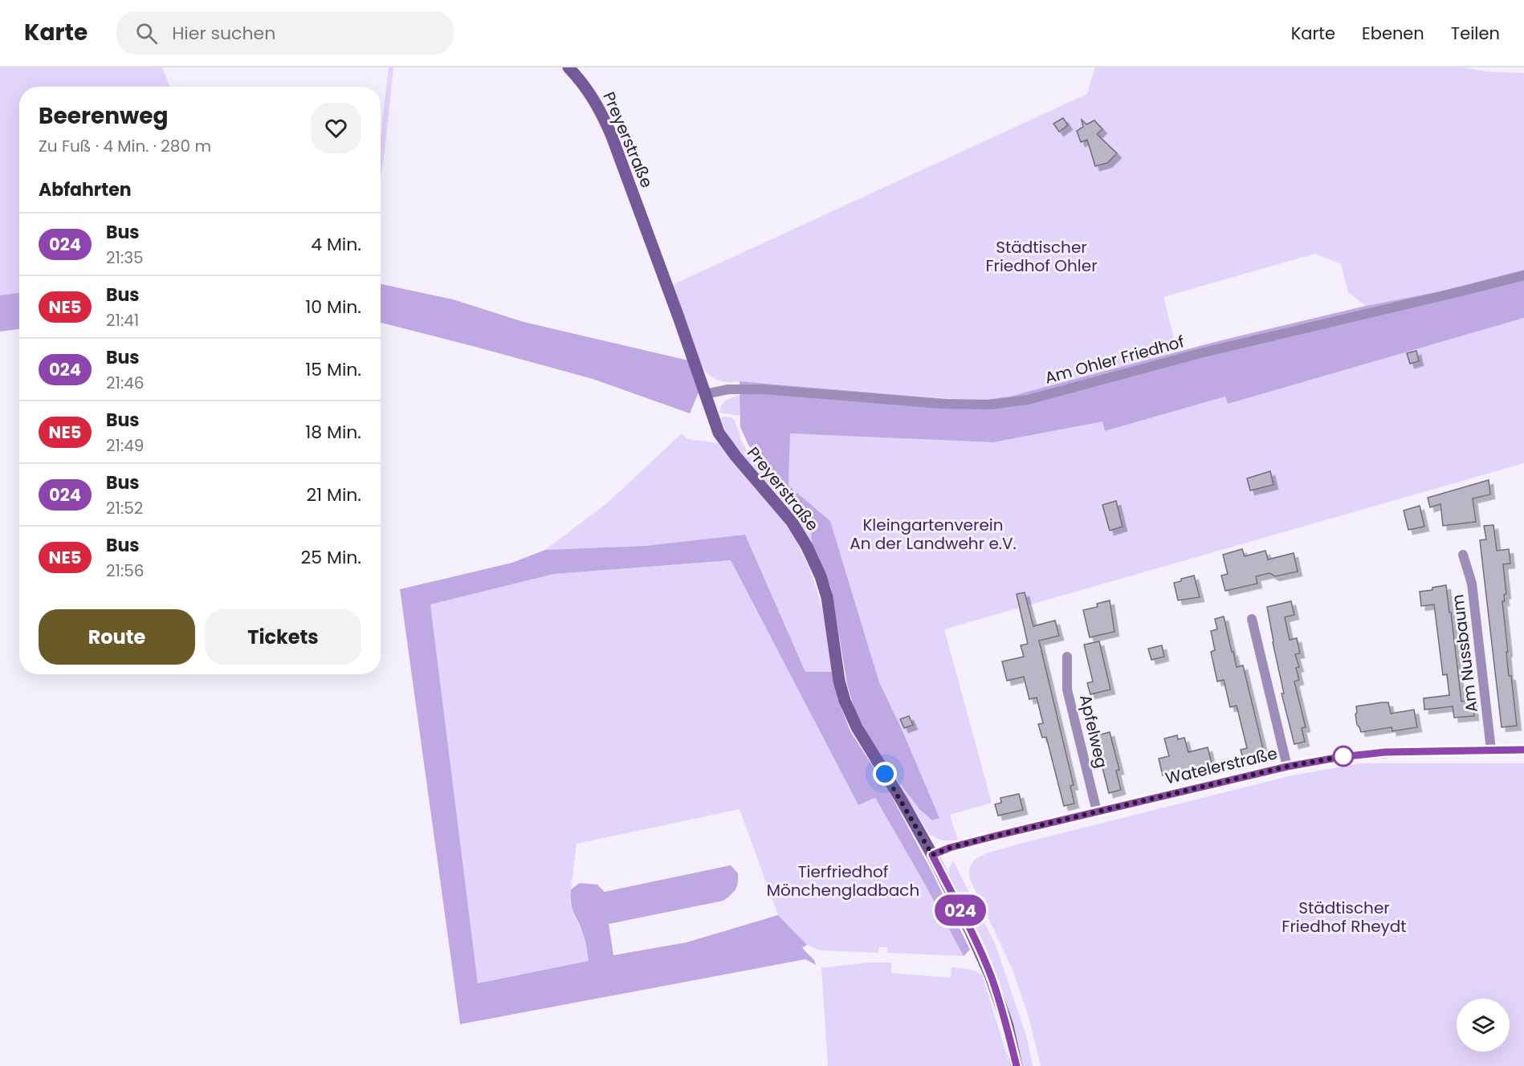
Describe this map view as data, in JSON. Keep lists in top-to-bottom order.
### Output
{
  "streets": {
    "main road": ["Preyerstraße"],
    "street": [
      "Am Ohler Friedhof",
      "Am Nussbaum",
      "Apfelweg",
      "Watelerstraße"
    ]
  },
  "crossings": [
    ["Preyerstraße", "Am Ohler Friedhof"],
    ["Preyerstraße", "Watelerstraße"],
    ["Am Nussbaum", "Watelerstraße"],
    ["Apfelweg", "Watelerstraße"]
  ],
  "parks": [
    "Städtischer Friedhof Ohler",
    "Kleingartenverein An der Landwehr e.V.",
    "Tierfriedhof Mönchengladbach",
    "Städtischer Friedhof Rheydt"
  ],
  "lines": ["bus line 024"],
  "page": {
    "header": "Karte",
    "search": "Hier suchen",
    "nav": ["Karte", "Ebenen", "Teilen"],
    "on_map": "024",
    "heading": [
      ["Beerenweg", "Zu Fuß · 4 Min. · 280 m"],
      "Abfahrten"
    ],
    "list": [
      {
        "mark": "024",
        "name": "Bus",
        "note": "21:35",
        "value": "4 Min."
      },
      {
        "mark": "NE5",
        "name": "Bus",
        "note": "21:41",
        "value": "10 Min."
      },
      {
        "mark": "024",
        "name": "Bus",
        "note": "21:46",
        "value": "15 Min."
      },
      {
        "mark": "NE5",
        "name": "Bus",
        "note": "21:49",
        "value": "18 Min."
      },
      {
        "mark": "024",
        "name": "Bus",
        "note": "21:52",
        "value": "21 Min."
      },
      {
        "mark": "NE5",
        "name": "Bus",
        "note": "21:56",
        "value": "25 Min."
      }
    ],
    "buttons": ["Route", "Tickets"]
  }
}
